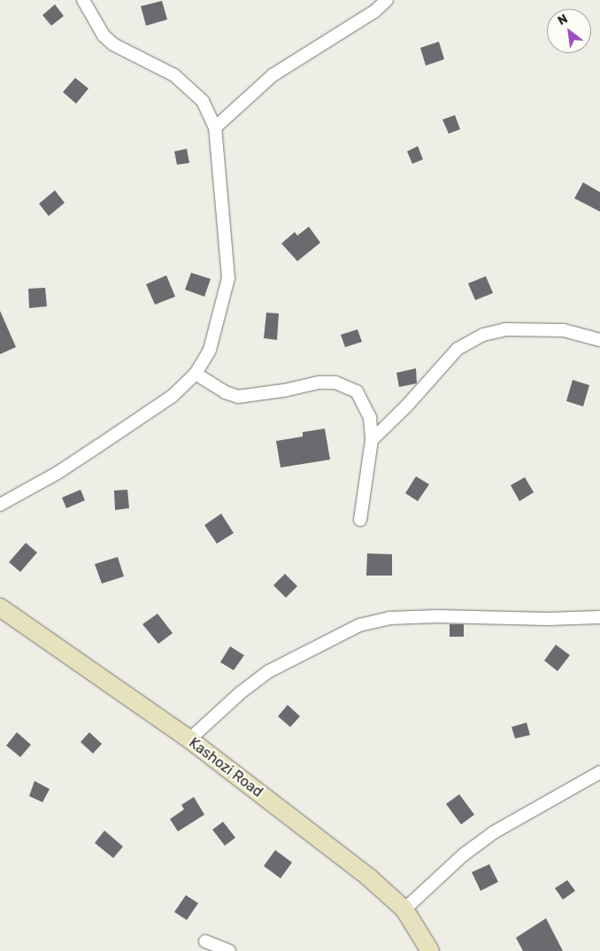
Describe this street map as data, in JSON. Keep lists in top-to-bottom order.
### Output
{
  "streets": {
    "main road": ["Kashozi Road"]
  },
  "north": "top left"
}
